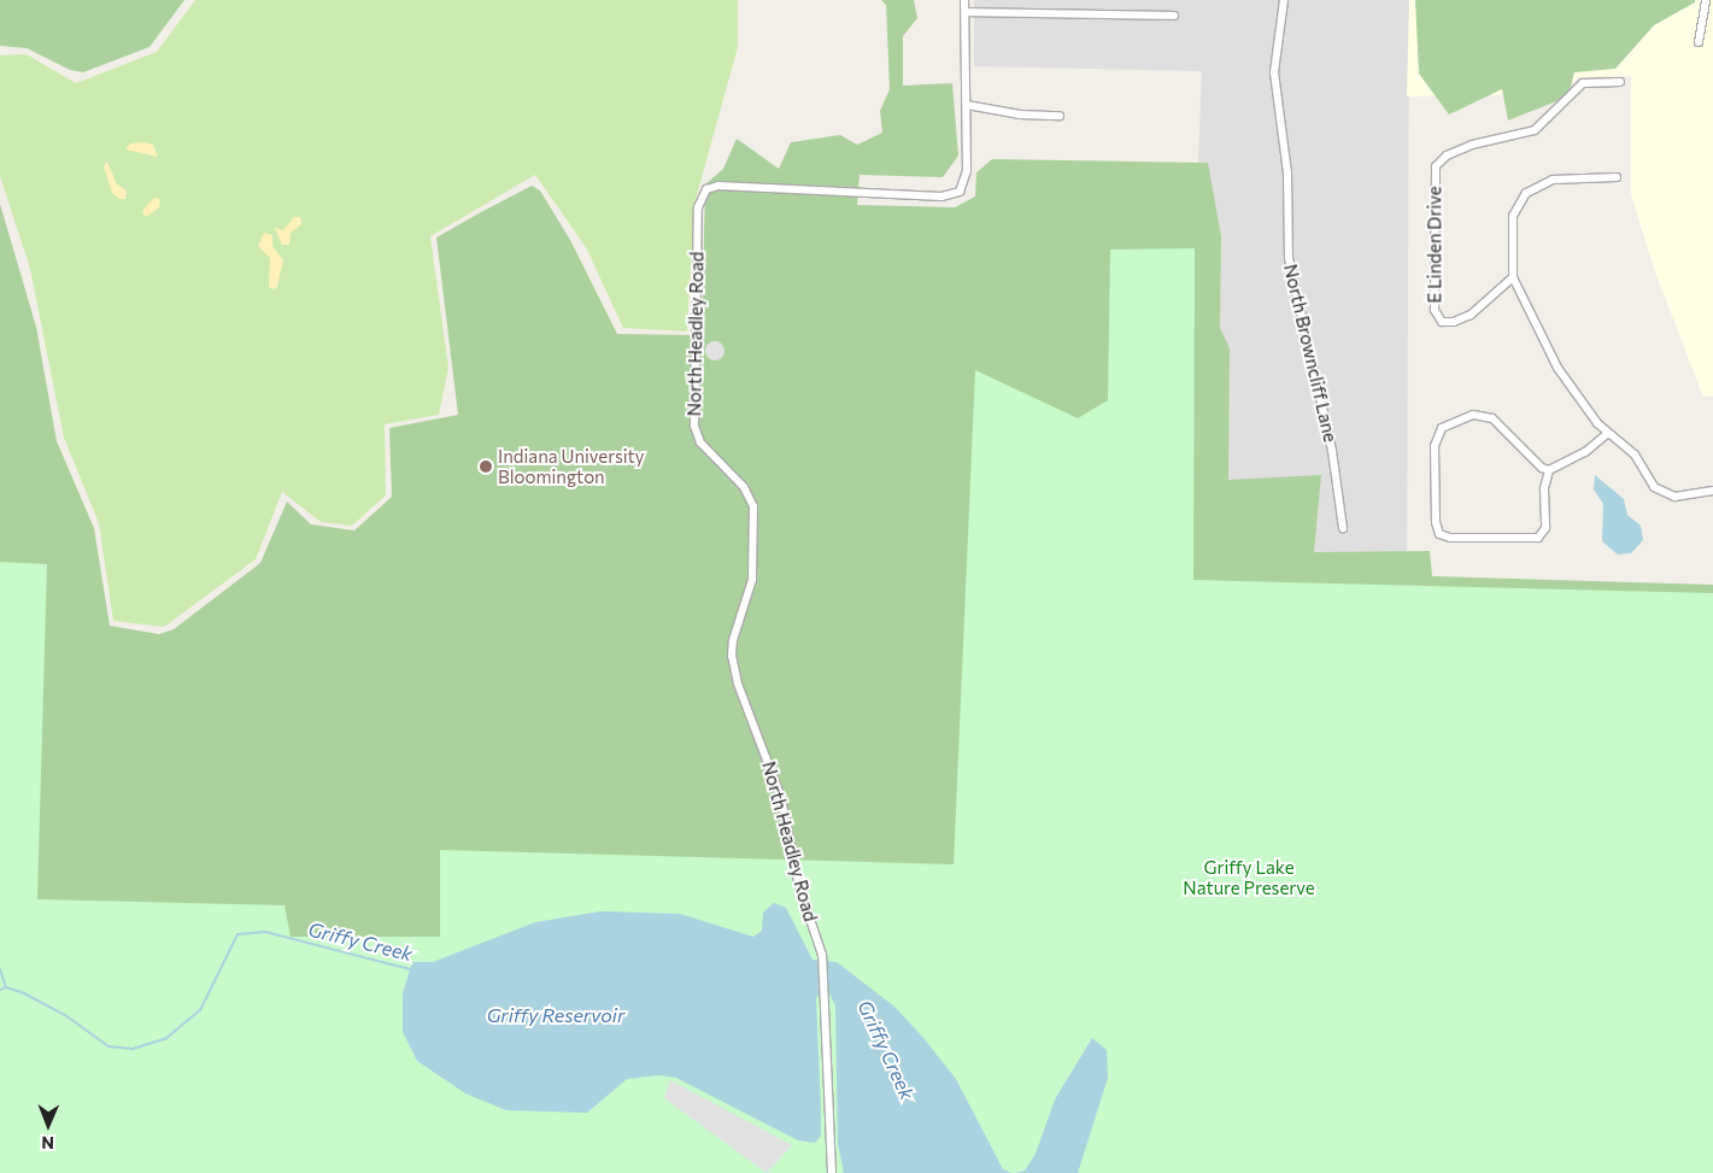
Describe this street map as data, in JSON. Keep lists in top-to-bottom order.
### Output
{
  "streets": {
    "street": ["E Linden Drive", "North Headley Road", "North Browncliff Lane"]
  },
  "water": ["Griffy Creek", "Griffy Reservoir"],
  "parks": ["Griffy Lake Nature Preserve"],
  "places": ["Indiana University Bloomington"],
  "north": "bottom"
}
